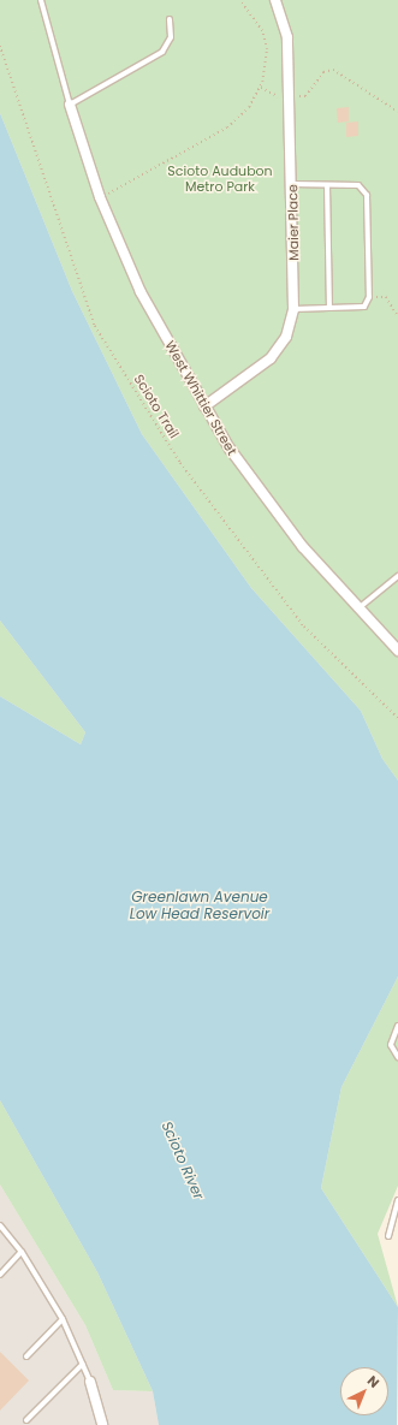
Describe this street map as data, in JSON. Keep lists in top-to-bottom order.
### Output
{
  "streets": {
    "street": ["Maier Place", "West Whittier Street"],
    "path": ["Scioto Trail"]
  },
  "crossings": [
    ["Maier Place", "West Whittier Street"]
  ],
  "water": ["Greenlawn Avenue Low Head Reservoir", "Scioto River"],
  "parks": ["Scioto Audubon Metro Park"],
  "north": "top right"
}
